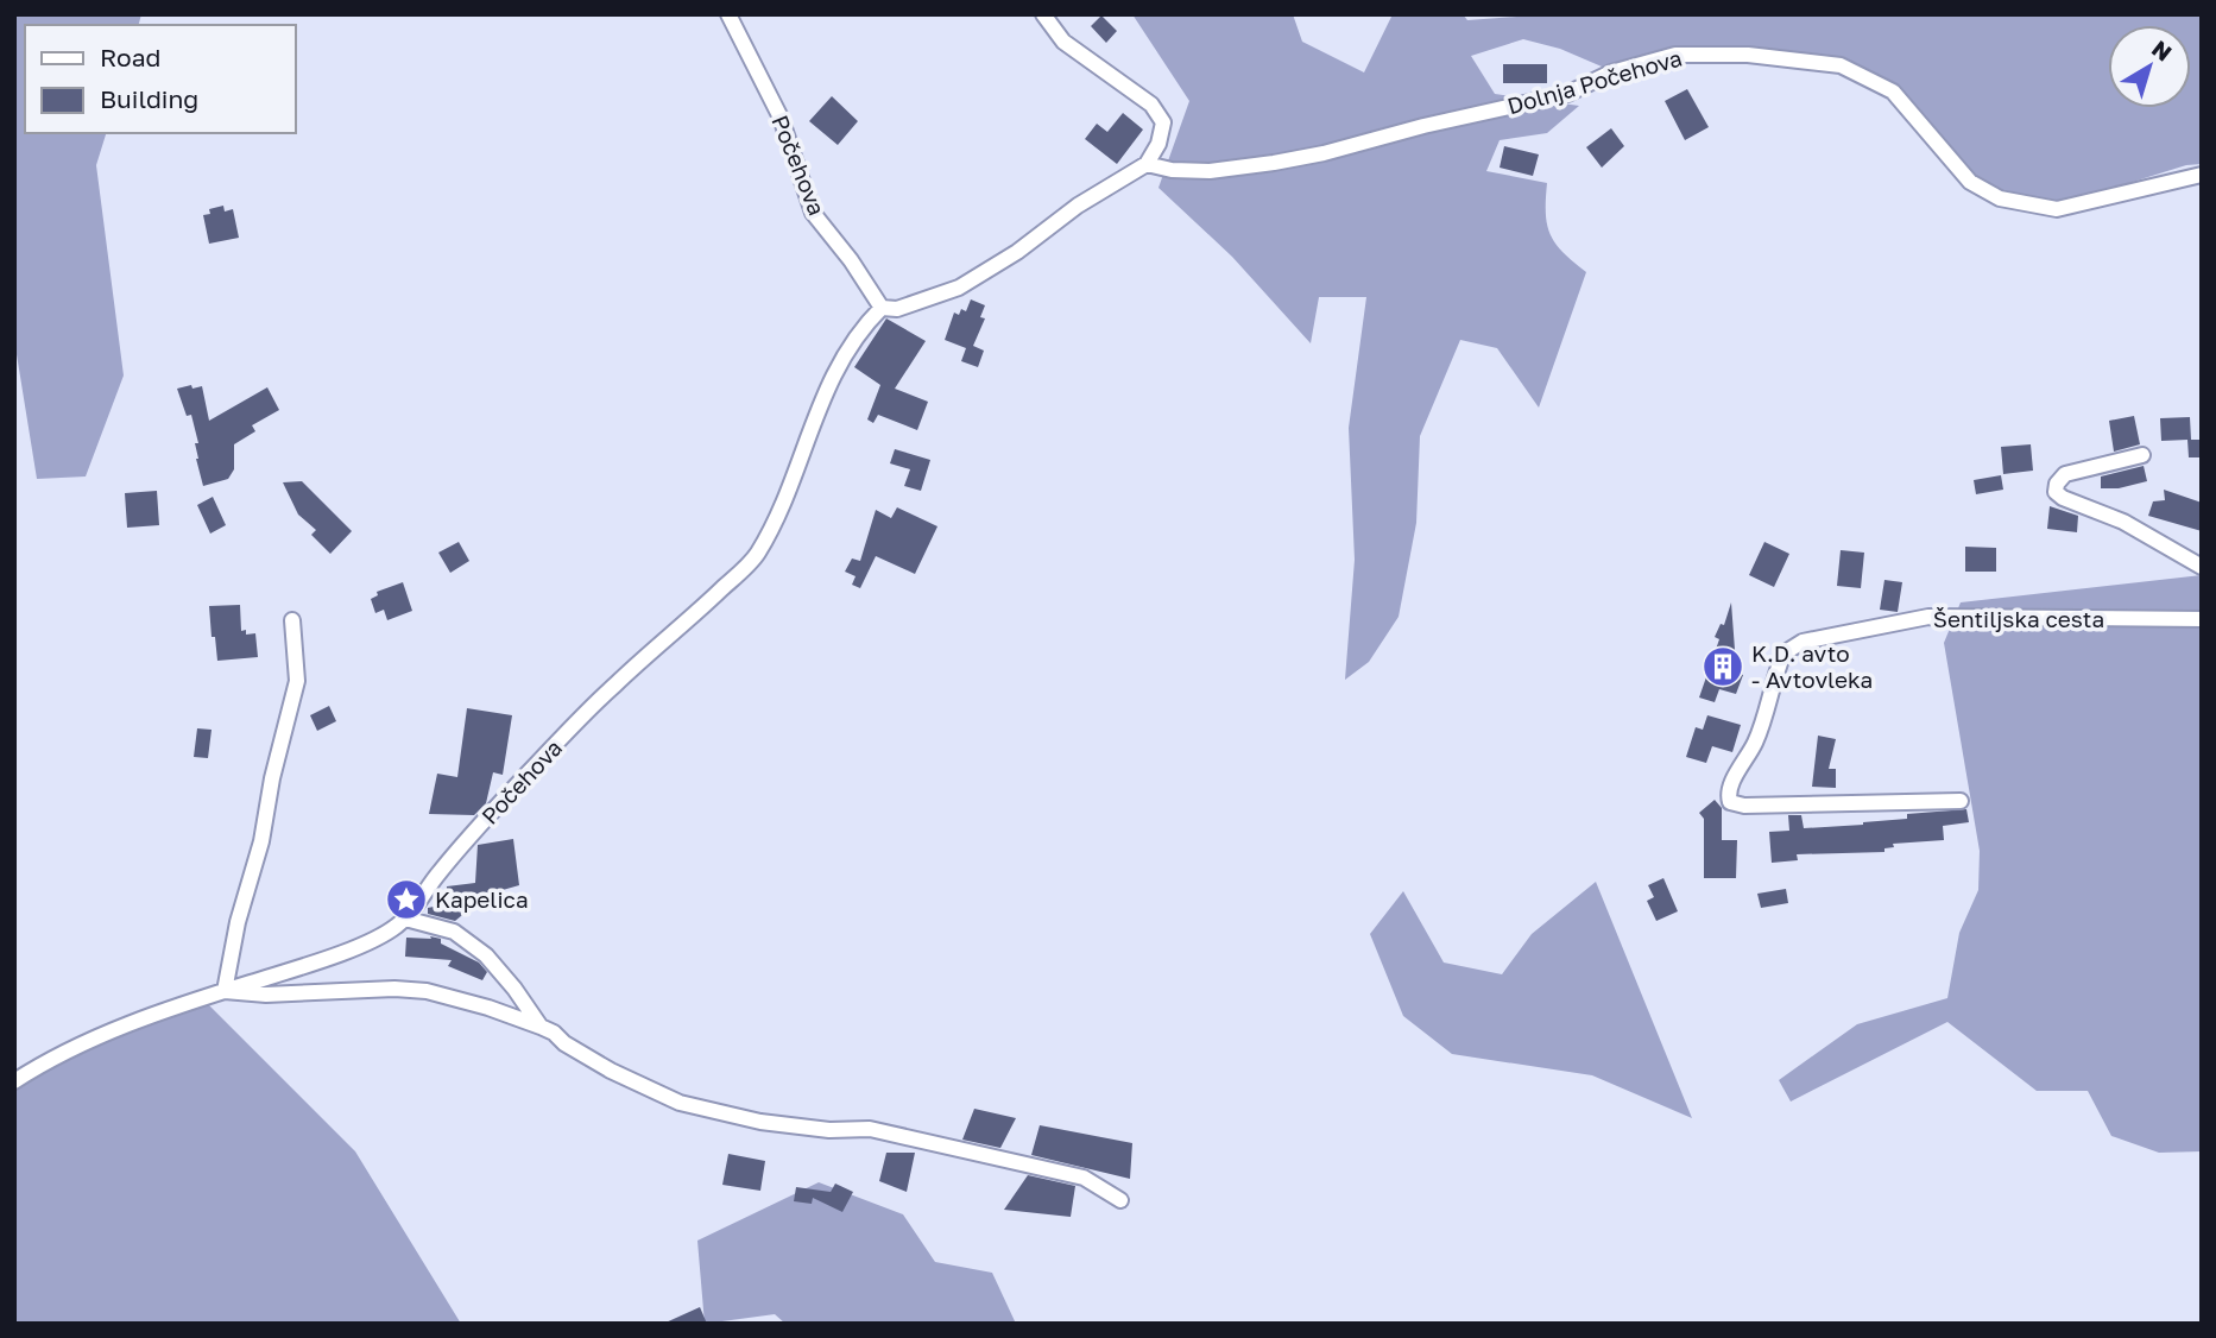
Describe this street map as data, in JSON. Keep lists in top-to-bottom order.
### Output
{
  "streets": {
    "street": ["Dolnja Počehova", "Počehova", "Šentiljska cesta"]
  },
  "places": {
    "building": ["K.D. avto - Avtovleka"],
    "place": ["Kapelica"]
  },
  "legend": ["Road", "Building"],
  "north": "top right"
}
